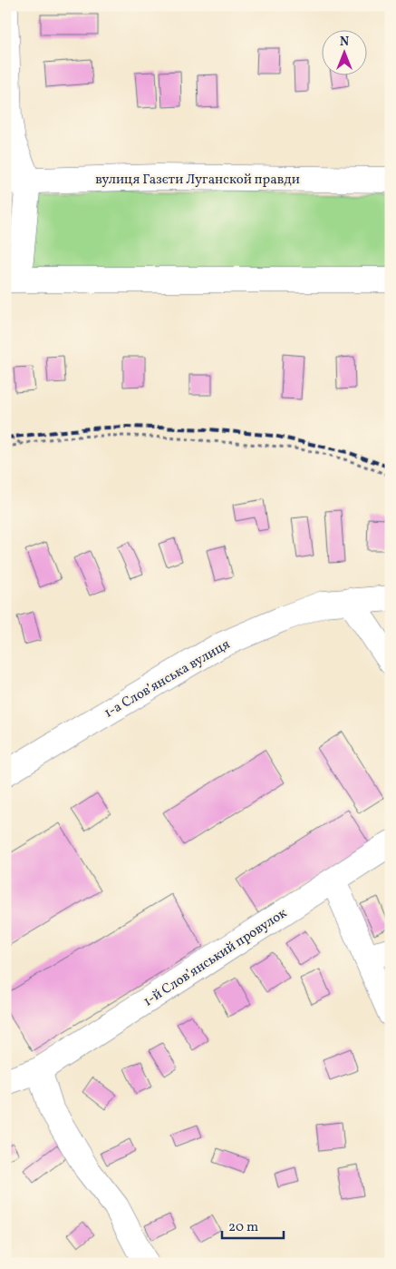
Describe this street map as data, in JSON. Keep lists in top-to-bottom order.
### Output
{
  "streets": {
    "street": ["вулиця Газєти Луганской правди", "1-а Слов’янська вулиця", "1-й Слов’янський провулок"]
  },
  "scale_bar": "20 m",
  "north": "top"
}
